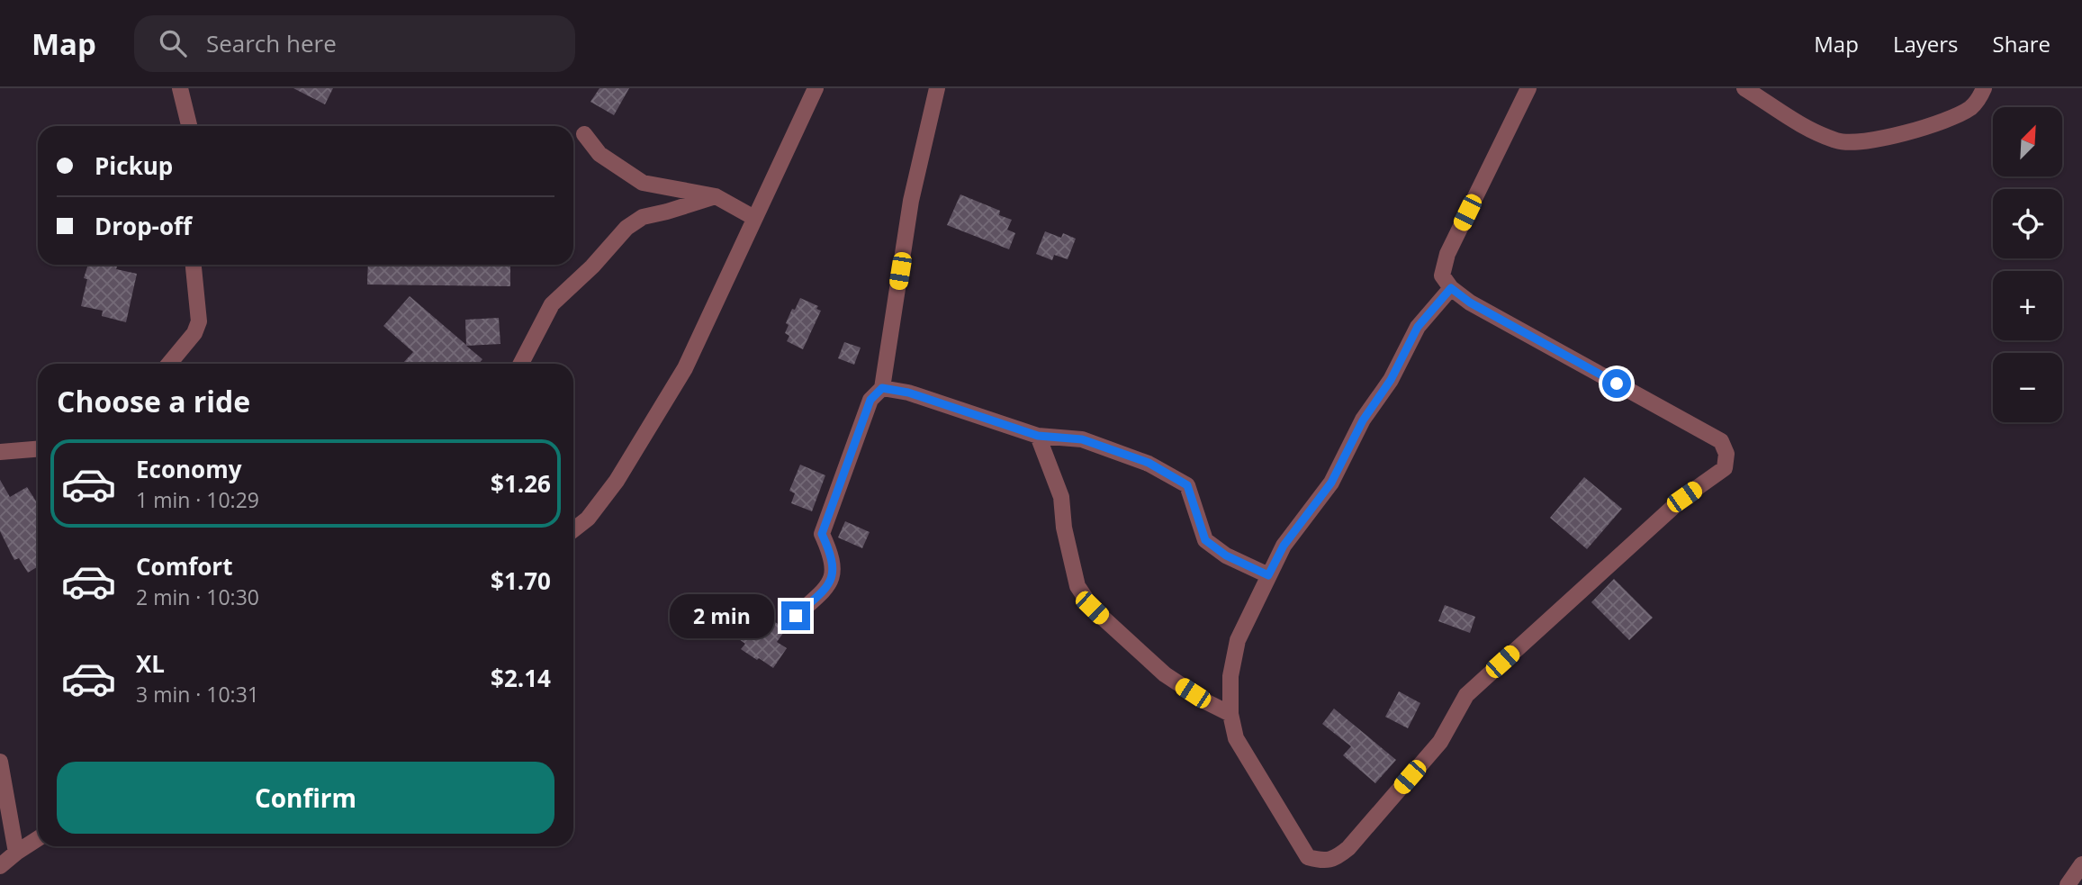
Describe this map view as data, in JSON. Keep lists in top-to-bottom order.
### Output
{
  "north": "top right",
  "page": {
    "header": "Map",
    "search": "Search here",
    "nav": ["Map", "Layers", "Share"],
    "map_buttons": ["+", "−"],
    "banner": ["Pickup", "Drop-off"],
    "heading": "Choose a ride",
    "list": [
      {
        "name": "Economy",
        "note": "1 min · 10:29",
        "value": "$1.26"
      },
      {
        "name": "Comfort",
        "note": "2 min · 10:30",
        "value": "$1.70"
      },
      {
        "name": "XL",
        "note": "3 min · 10:31",
        "value": "$2.14"
      }
    ],
    "bubble": "2 min",
    "buttons": "Confirm"
  }
}
